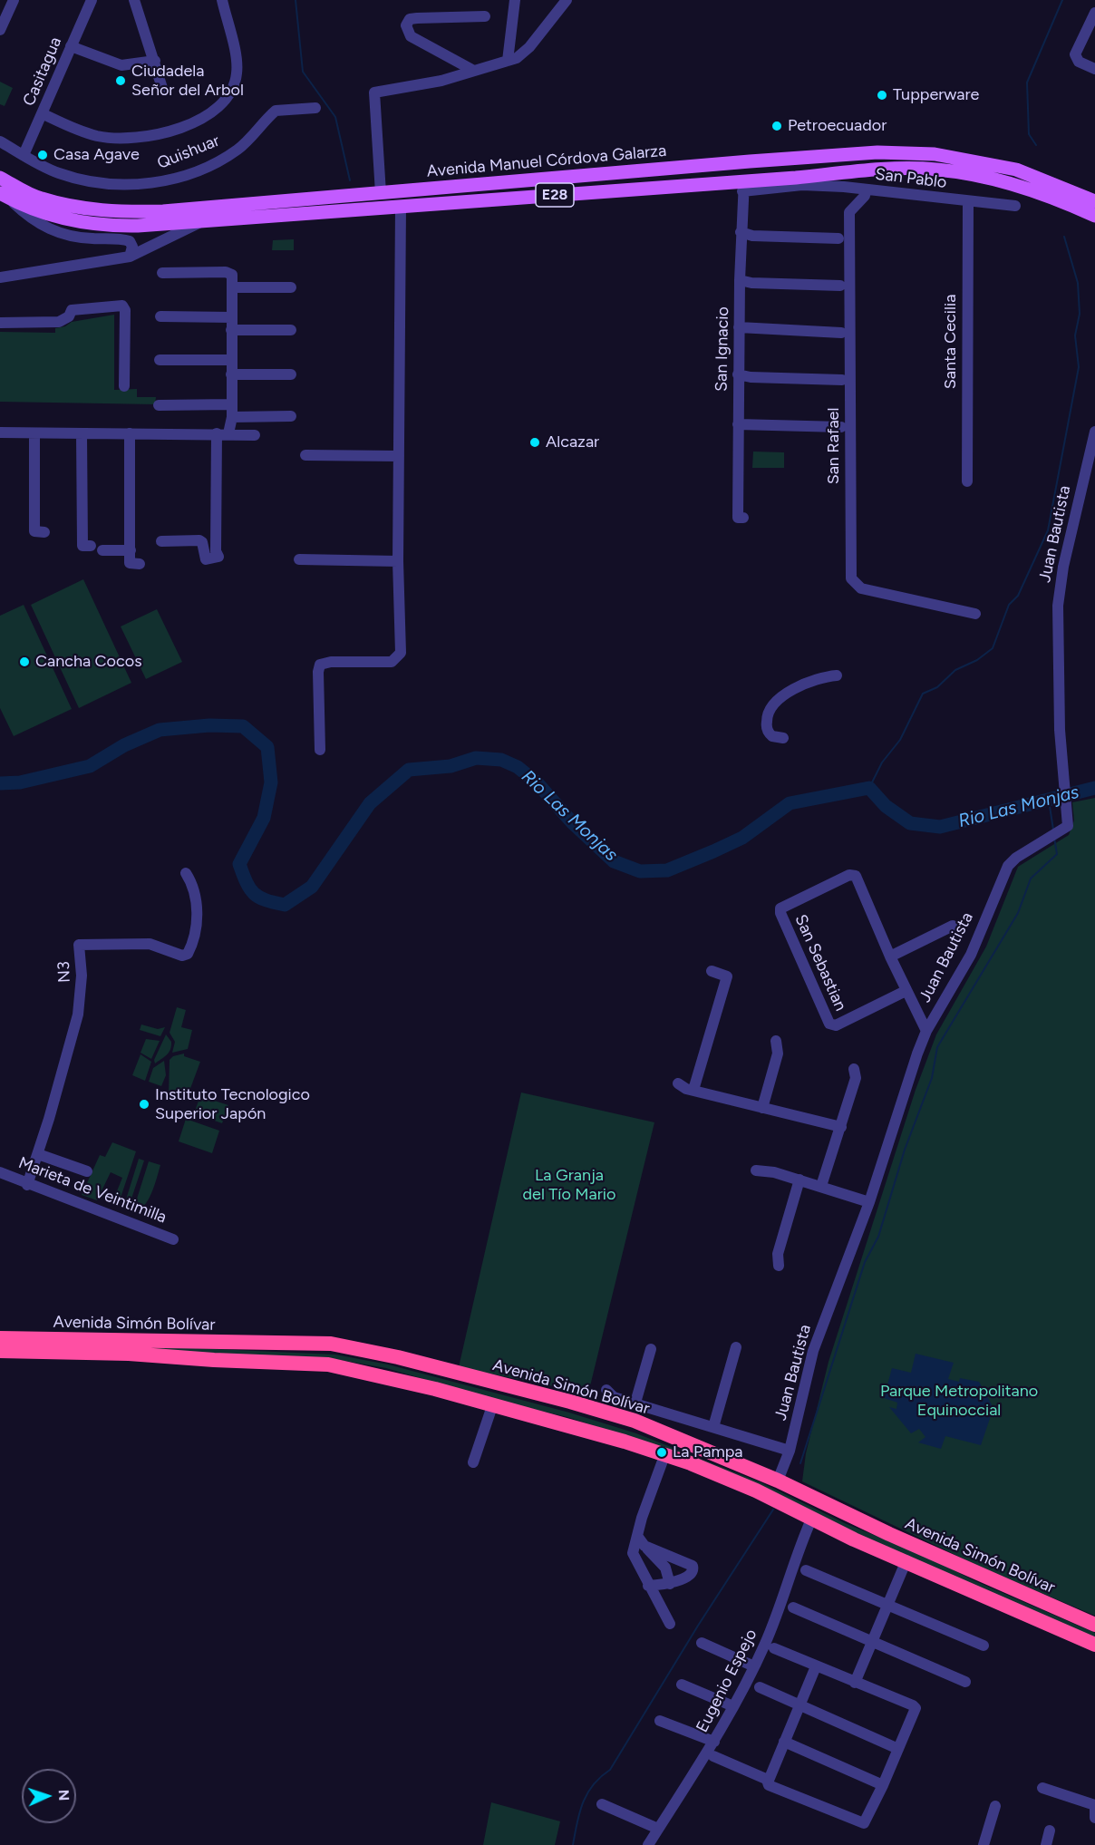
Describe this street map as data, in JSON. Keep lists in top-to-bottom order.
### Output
{
  "streets": {
    "highway": ["Avenida Simón Bolívar"],
    "main road": ["Avenida Manuel Córdova Galarza", "E28"],
    "street": [
      "Casitagua",
      "Quishuar",
      "San Pablo",
      "Santa Cecilia",
      "San Ignacio",
      "San Rafael",
      "Juan Bautista",
      "San Sebastian",
      "N3",
      "Marieta de Veintimilla",
      "Eugenio Espejo"
    ]
  },
  "crossings": [
    ["Casitagua", "Quishuar"],
    ["Avenida Manuel Córdova Galarza", "San Pablo"],
    ["Avenida Manuel Córdova Galarza", "San Ignacio"],
    ["San Pablo", "Santa Cecilia"],
    ["San Pablo", "San Rafael"],
    ["Juan Bautista", "San Sebastian"],
    ["Juan Bautista", "Avenida Simón Bolívar"],
    ["N3", "Marieta de Veintimilla"],
    ["Avenida Simón Bolívar", "Eugenio Espejo"]
  ],
  "water": ["Rio Las Monjas"],
  "parks": ["La Granja del Tío Mario", "Parque Metropolitano Equinoccial"],
  "places": [
    "Ciudadela Señor del Arbol",
    "Tupperware",
    "Petroecuador",
    "Casa Agave",
    "Alcazar",
    "Cancha Cocos",
    "Instituto Tecnologico Superior Japón",
    "La Pampa"
  ],
  "north": "right"
}
